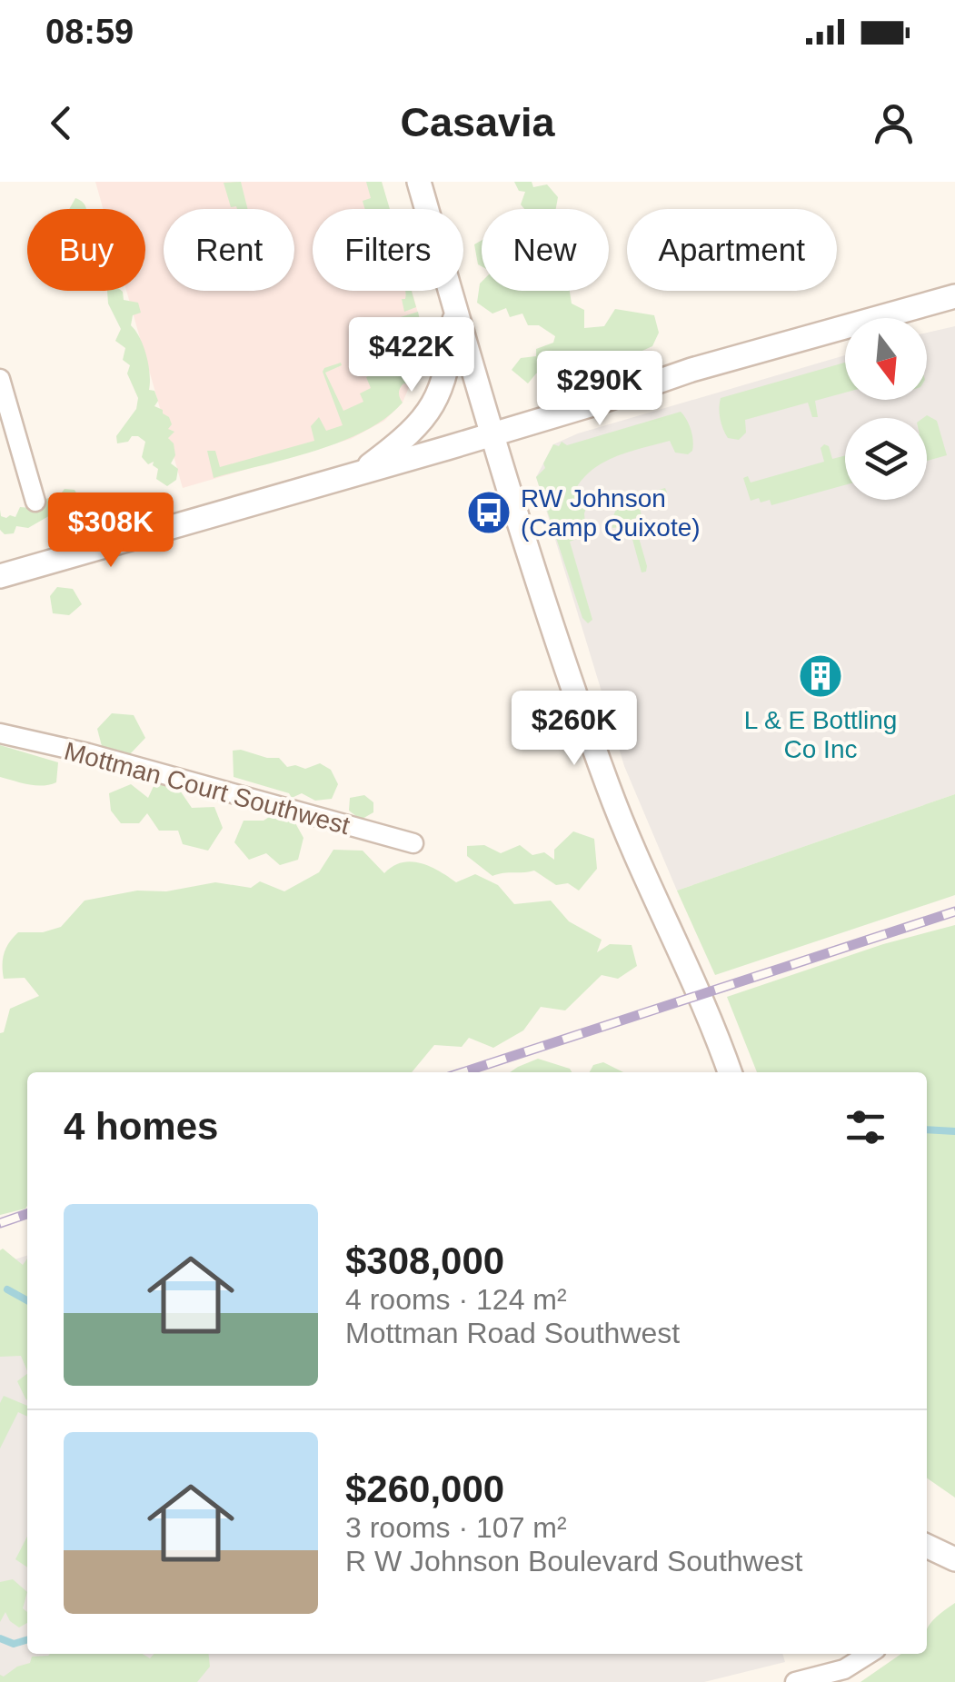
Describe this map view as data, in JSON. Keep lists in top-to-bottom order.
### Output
{
  "streets": {
    "street": ["Mottman Court Southwest"]
  },
  "places": {
    "bus stop": ["RW Johnson (Camp Quixote)"],
    "building": ["L & E Bottling Co Inc"]
  },
  "north": "bottom",
  "page": {
    "status": "08:59",
    "header": "Casavia",
    "chip": [
      "Buy",
      "Rent",
      "Filters",
      "New",
      "Apartment"
    ],
    "price": [
      "$422K",
      "$290K",
      "$308K",
      "$260K"
    ],
    "heading": "4 homes",
    "list": [
      {
        "name": "$308,000",
        "note": "4 rooms · 124 m² · Mottman Road Southwest"
      },
      {
        "name": "$260,000",
        "note": "3 rooms · 107 m² · R W Johnson Boulevard Southwest"
      }
    ]
  }
}
